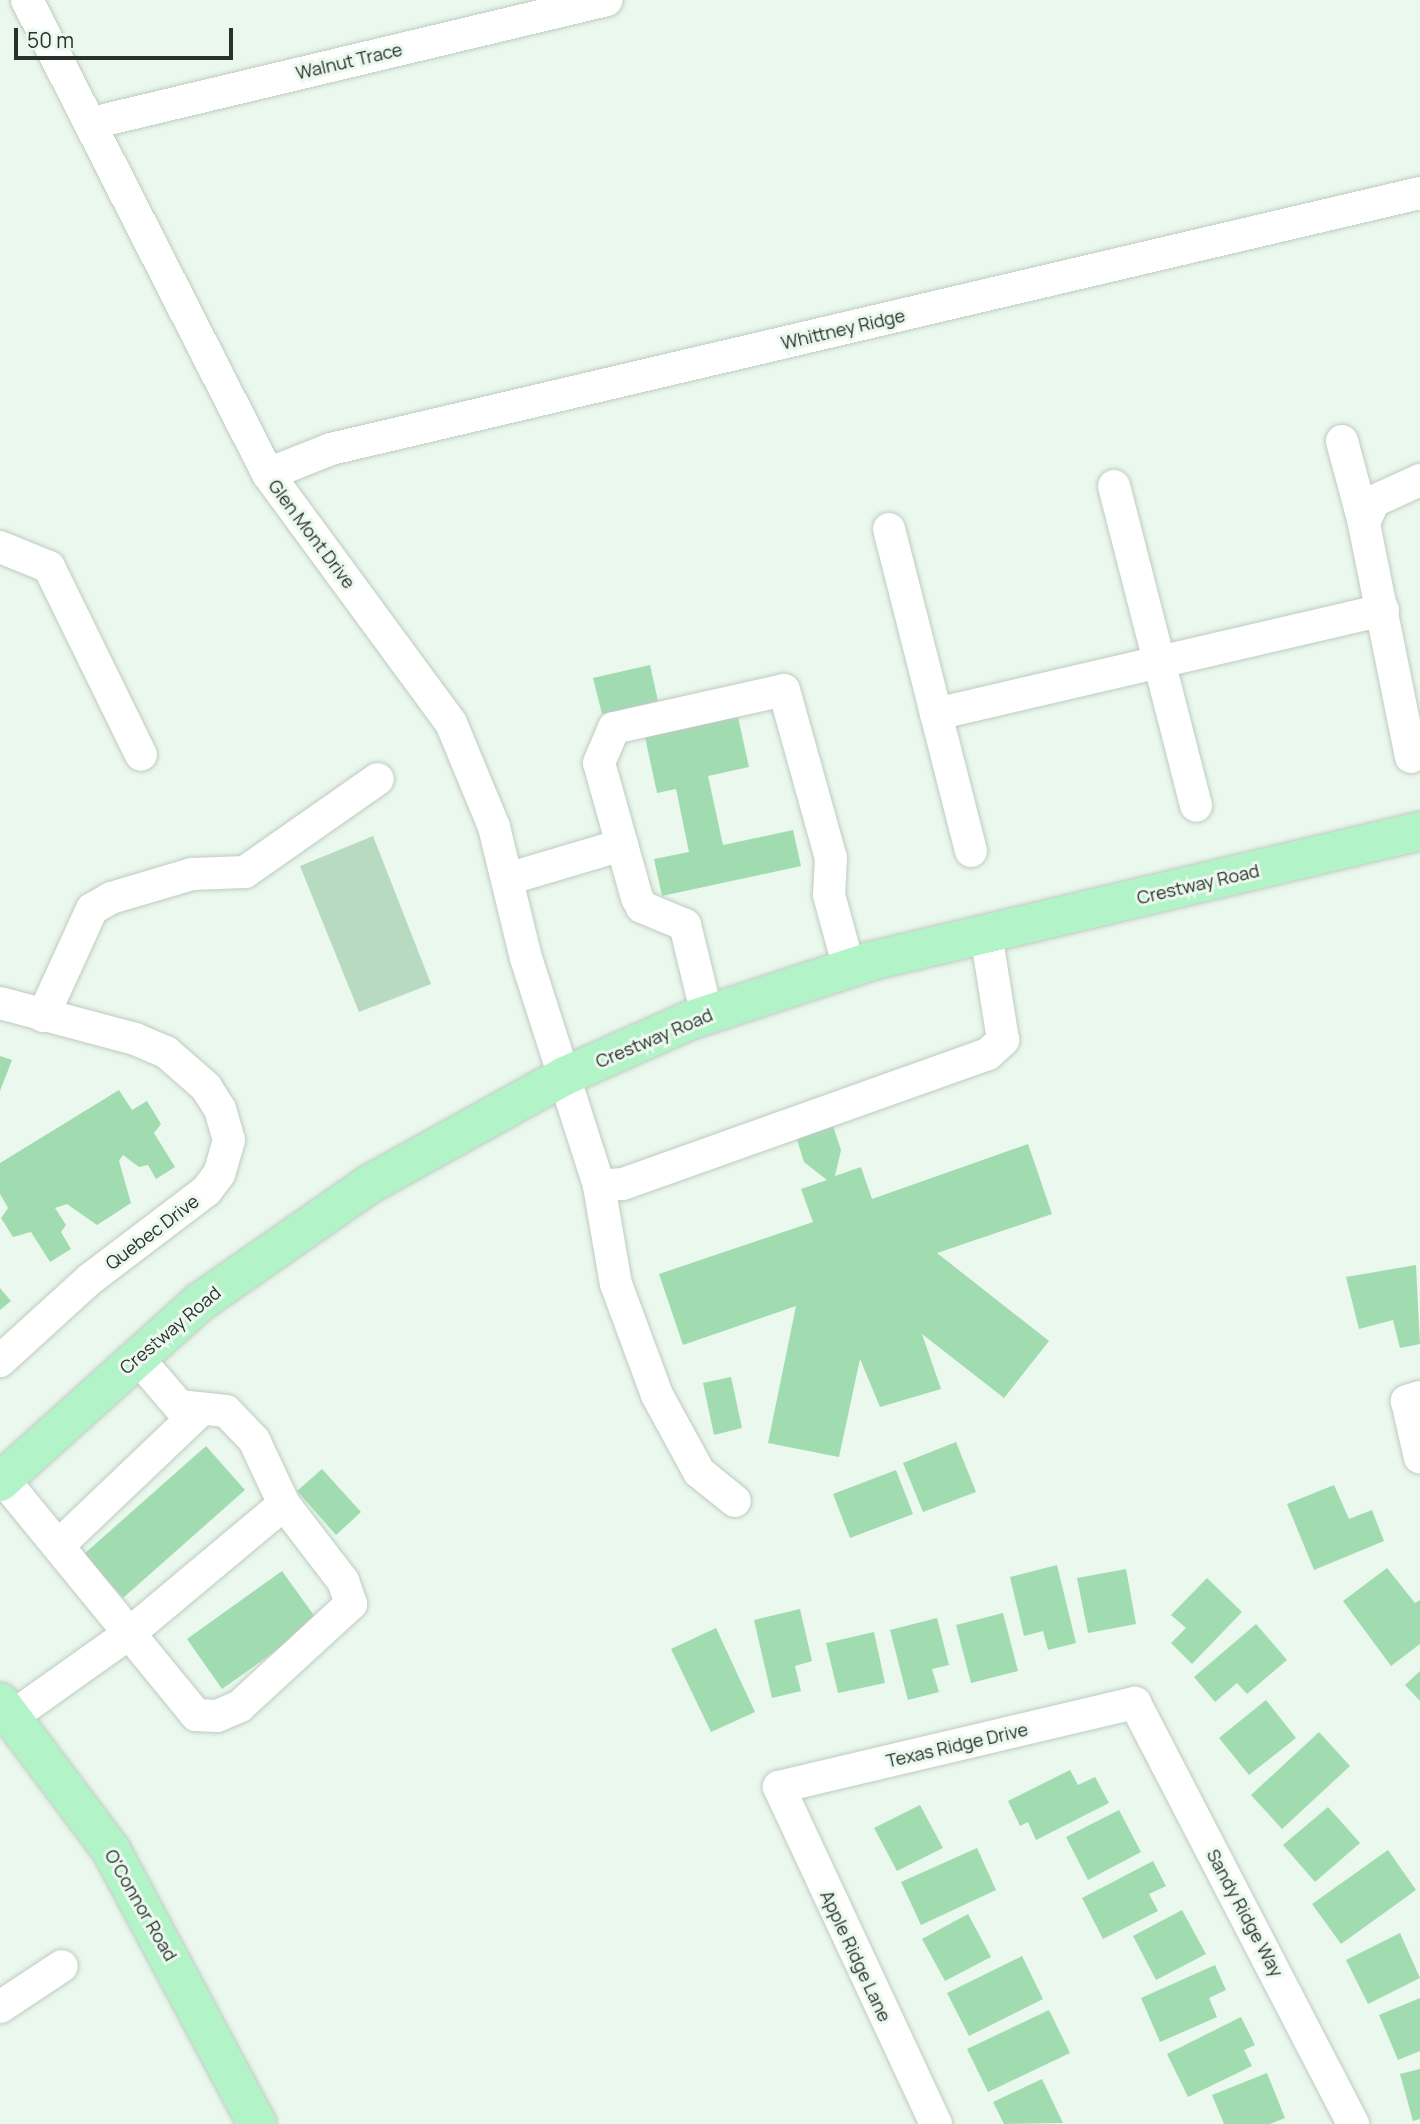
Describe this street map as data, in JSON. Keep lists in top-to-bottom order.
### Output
{
  "streets": {
    "main road": ["Crestway Road", "O'Connor Road"],
    "street": [
      "Walnut Trace",
      "Whittney Ridge",
      "Glen Mont Drive",
      "Quebec Drive",
      "Texas Ridge Drive",
      "Sandy Ridge Way",
      "Apple Ridge Lane"
    ]
  },
  "crossings": [
    ["Walnut Trace", "Glen Mont Drive"],
    ["Whittney Ridge", "Glen Mont Drive"],
    ["Glen Mont Drive", "Crestway Road"],
    ["Texas Ridge Drive", "Sandy Ridge Way"],
    ["Texas Ridge Drive", "Apple Ridge Lane"]
  ],
  "scale_bar": "50 m"
}
